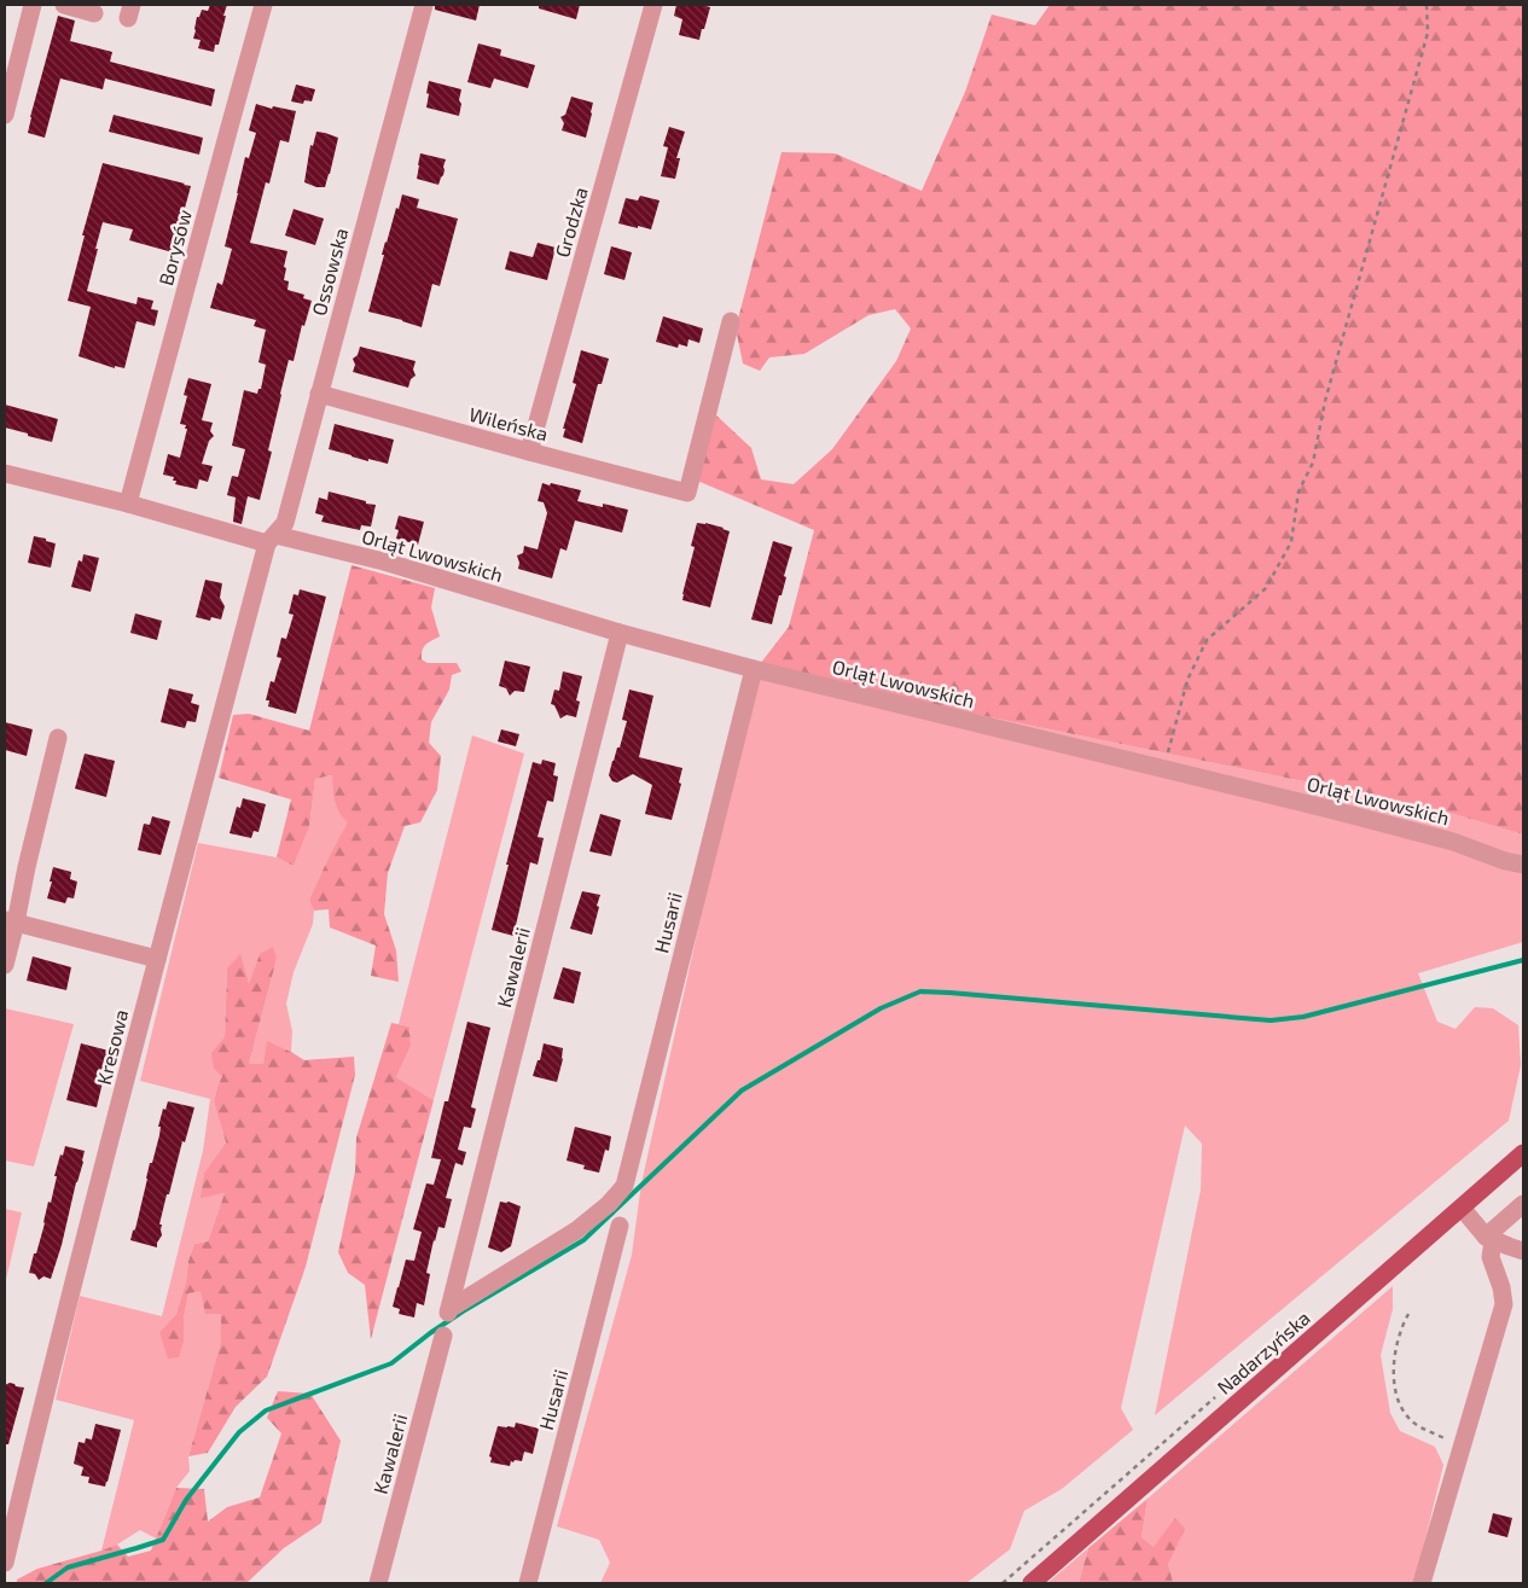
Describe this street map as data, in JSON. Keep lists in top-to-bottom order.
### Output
{
  "streets": {
    "main road": ["Nadarzyńska"],
    "street": [
      "Grodzka",
      "Borysów",
      "Ossowska",
      "Wileńska",
      "Orląt Lwowskich",
      "Husarii",
      "Kawalerii",
      "Kresowa"
    ]
  },
  "crossings": [
    ["Grodzka", "Wileńska"],
    ["Borysów", "Orląt Lwowskich"],
    ["Ossowska", "Wileńska"],
    ["Ossowska", "Orląt Lwowskich"],
    ["Ossowska", "Kresowa"],
    ["Orląt Lwowskich", "Husarii"],
    ["Orląt Lwowskich", "Kawalerii"],
    ["Orląt Lwowskich", "Kresowa"],
    ["Husarii", "Kawalerii"]
  ]
}
